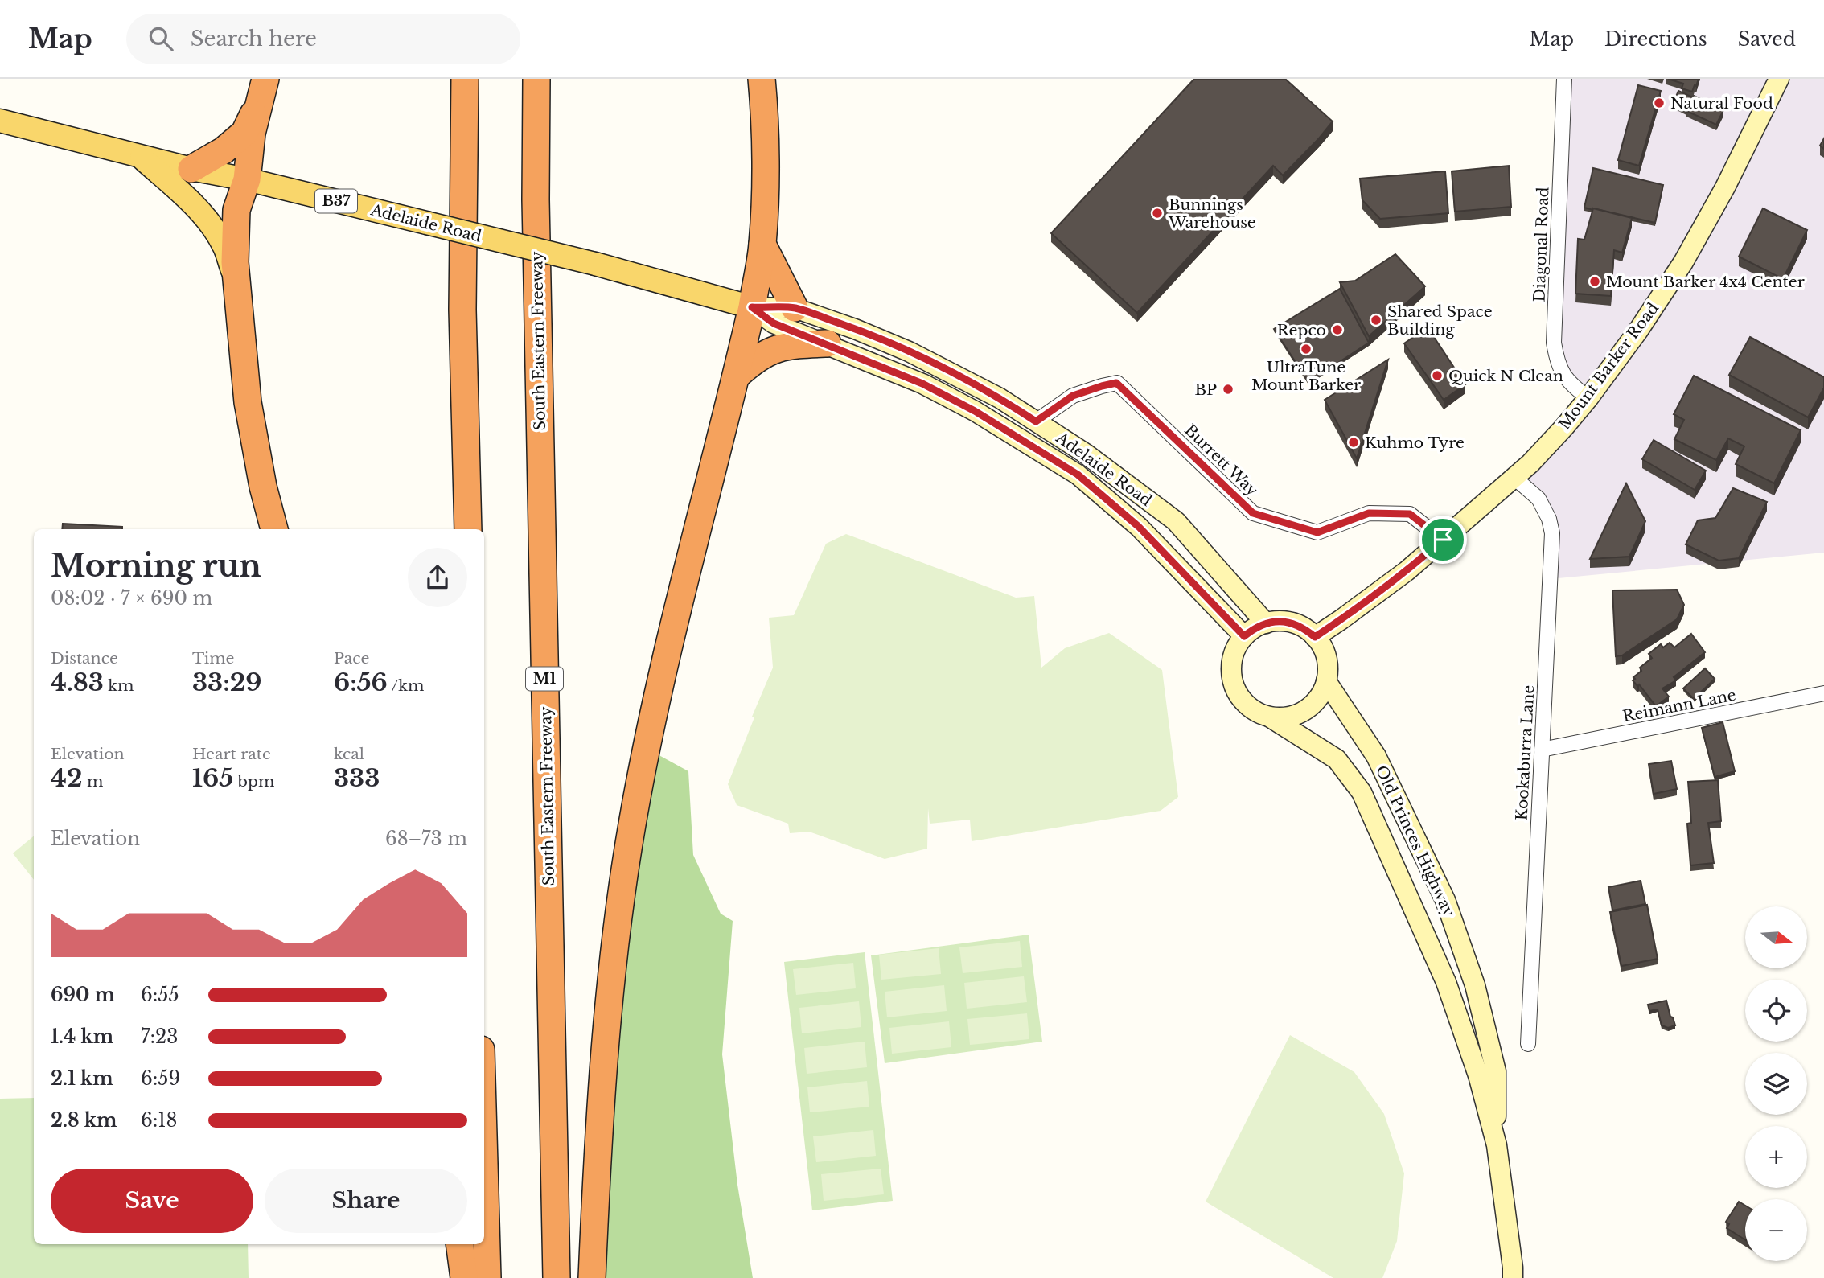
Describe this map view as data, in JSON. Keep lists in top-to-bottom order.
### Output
{
  "streets": {
    "highway": ["South Eastern Freeway", "M1"],
    "main road": [
      "B37",
      "Adelaide Road",
      "Mount Barker Road",
      "Old Princes Highway"
    ],
    "street": [
      "Diagonal Road",
      "Burrett Way",
      "Reimann Lane",
      "Kookaburra Lane"
    ]
  },
  "crossings": [
    ["Adelaide Road", "Mount Barker Road"],
    ["Adelaide Road", "Burrett Way"],
    ["Adelaide Road", "Old Princes Highway"],
    ["Diagonal Road", "Mount Barker Road"],
    ["Mount Barker Road", "Burrett Way"],
    ["Mount Barker Road", "Kookaburra Lane"],
    ["Mount Barker Road", "Old Princes Highway"],
    ["Reimann Lane", "Kookaburra Lane"]
  ],
  "places": [
    "Natural Food",
    "Bunnings Warehouse",
    "Mount Barker 4x4 Center",
    "Shared Space Building",
    "Repco",
    "UltraTune Mount Barker",
    "Quick N Clean",
    "BP",
    "Kuhmo Tyre"
  ],
  "north": "right",
  "page": {
    "header": "Map",
    "search": "Search here",
    "nav": ["Map", "Directions", "Saved"],
    "heading": ["Morning run", "08:02 · 7 × 690 m"],
    "stats": [
      ["Distance", "4.83 km"],
      ["Time", "33:29"],
      ["Pace", "6:56 /km"],
      ["Elevation", "42 m"],
      ["Heart rate", "165 bpm"],
      ["kcal", "333"]
    ],
    "chart": ["Elevation", "68–73 m"],
    "map_buttons": ["+", "−"],
    "list": [
      {
        "name": "690 m",
        "note": "6:55"
      },
      {
        "name": "1.4 km",
        "note": "7:23"
      },
      {
        "name": "2.1 km",
        "note": "6:59"
      },
      {
        "name": "2.8 km",
        "note": "6:18"
      }
    ],
    "buttons": ["Save", "Share"]
  }
}
